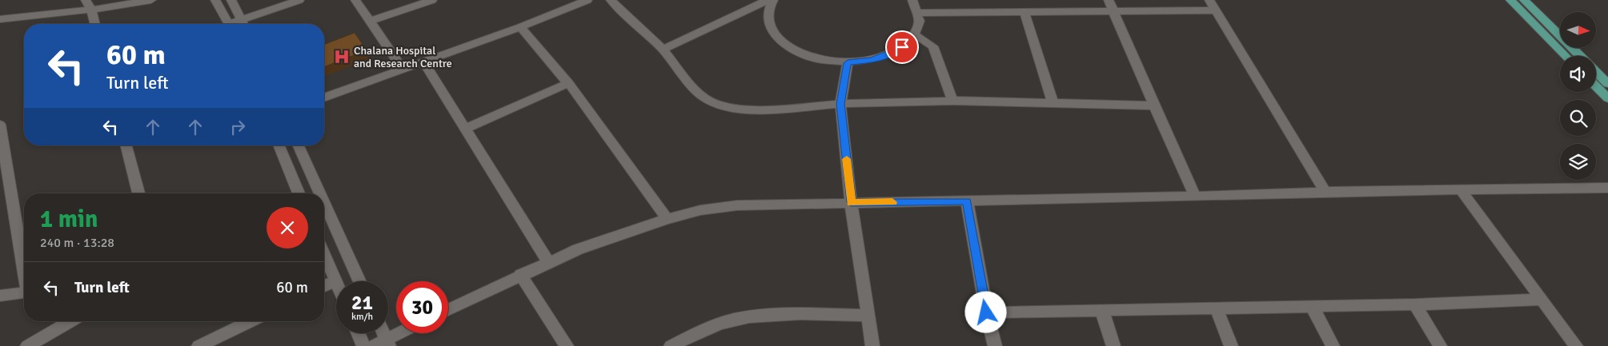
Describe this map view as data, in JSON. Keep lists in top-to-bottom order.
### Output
{
  "places": {
    "hospital": ["Chalana Hospital and Research Centre"]
  },
  "north": "right",
  "page": {
    "turn": ["60 m", "Turn left"],
    "heading": ["1 min", "240 m · 13:28"],
    "list": [
      {
        "name": "Turn left",
        "value": "60 m"
      }
    ],
    "speed": "21 km/h",
    "limit": "30"
  }
}
